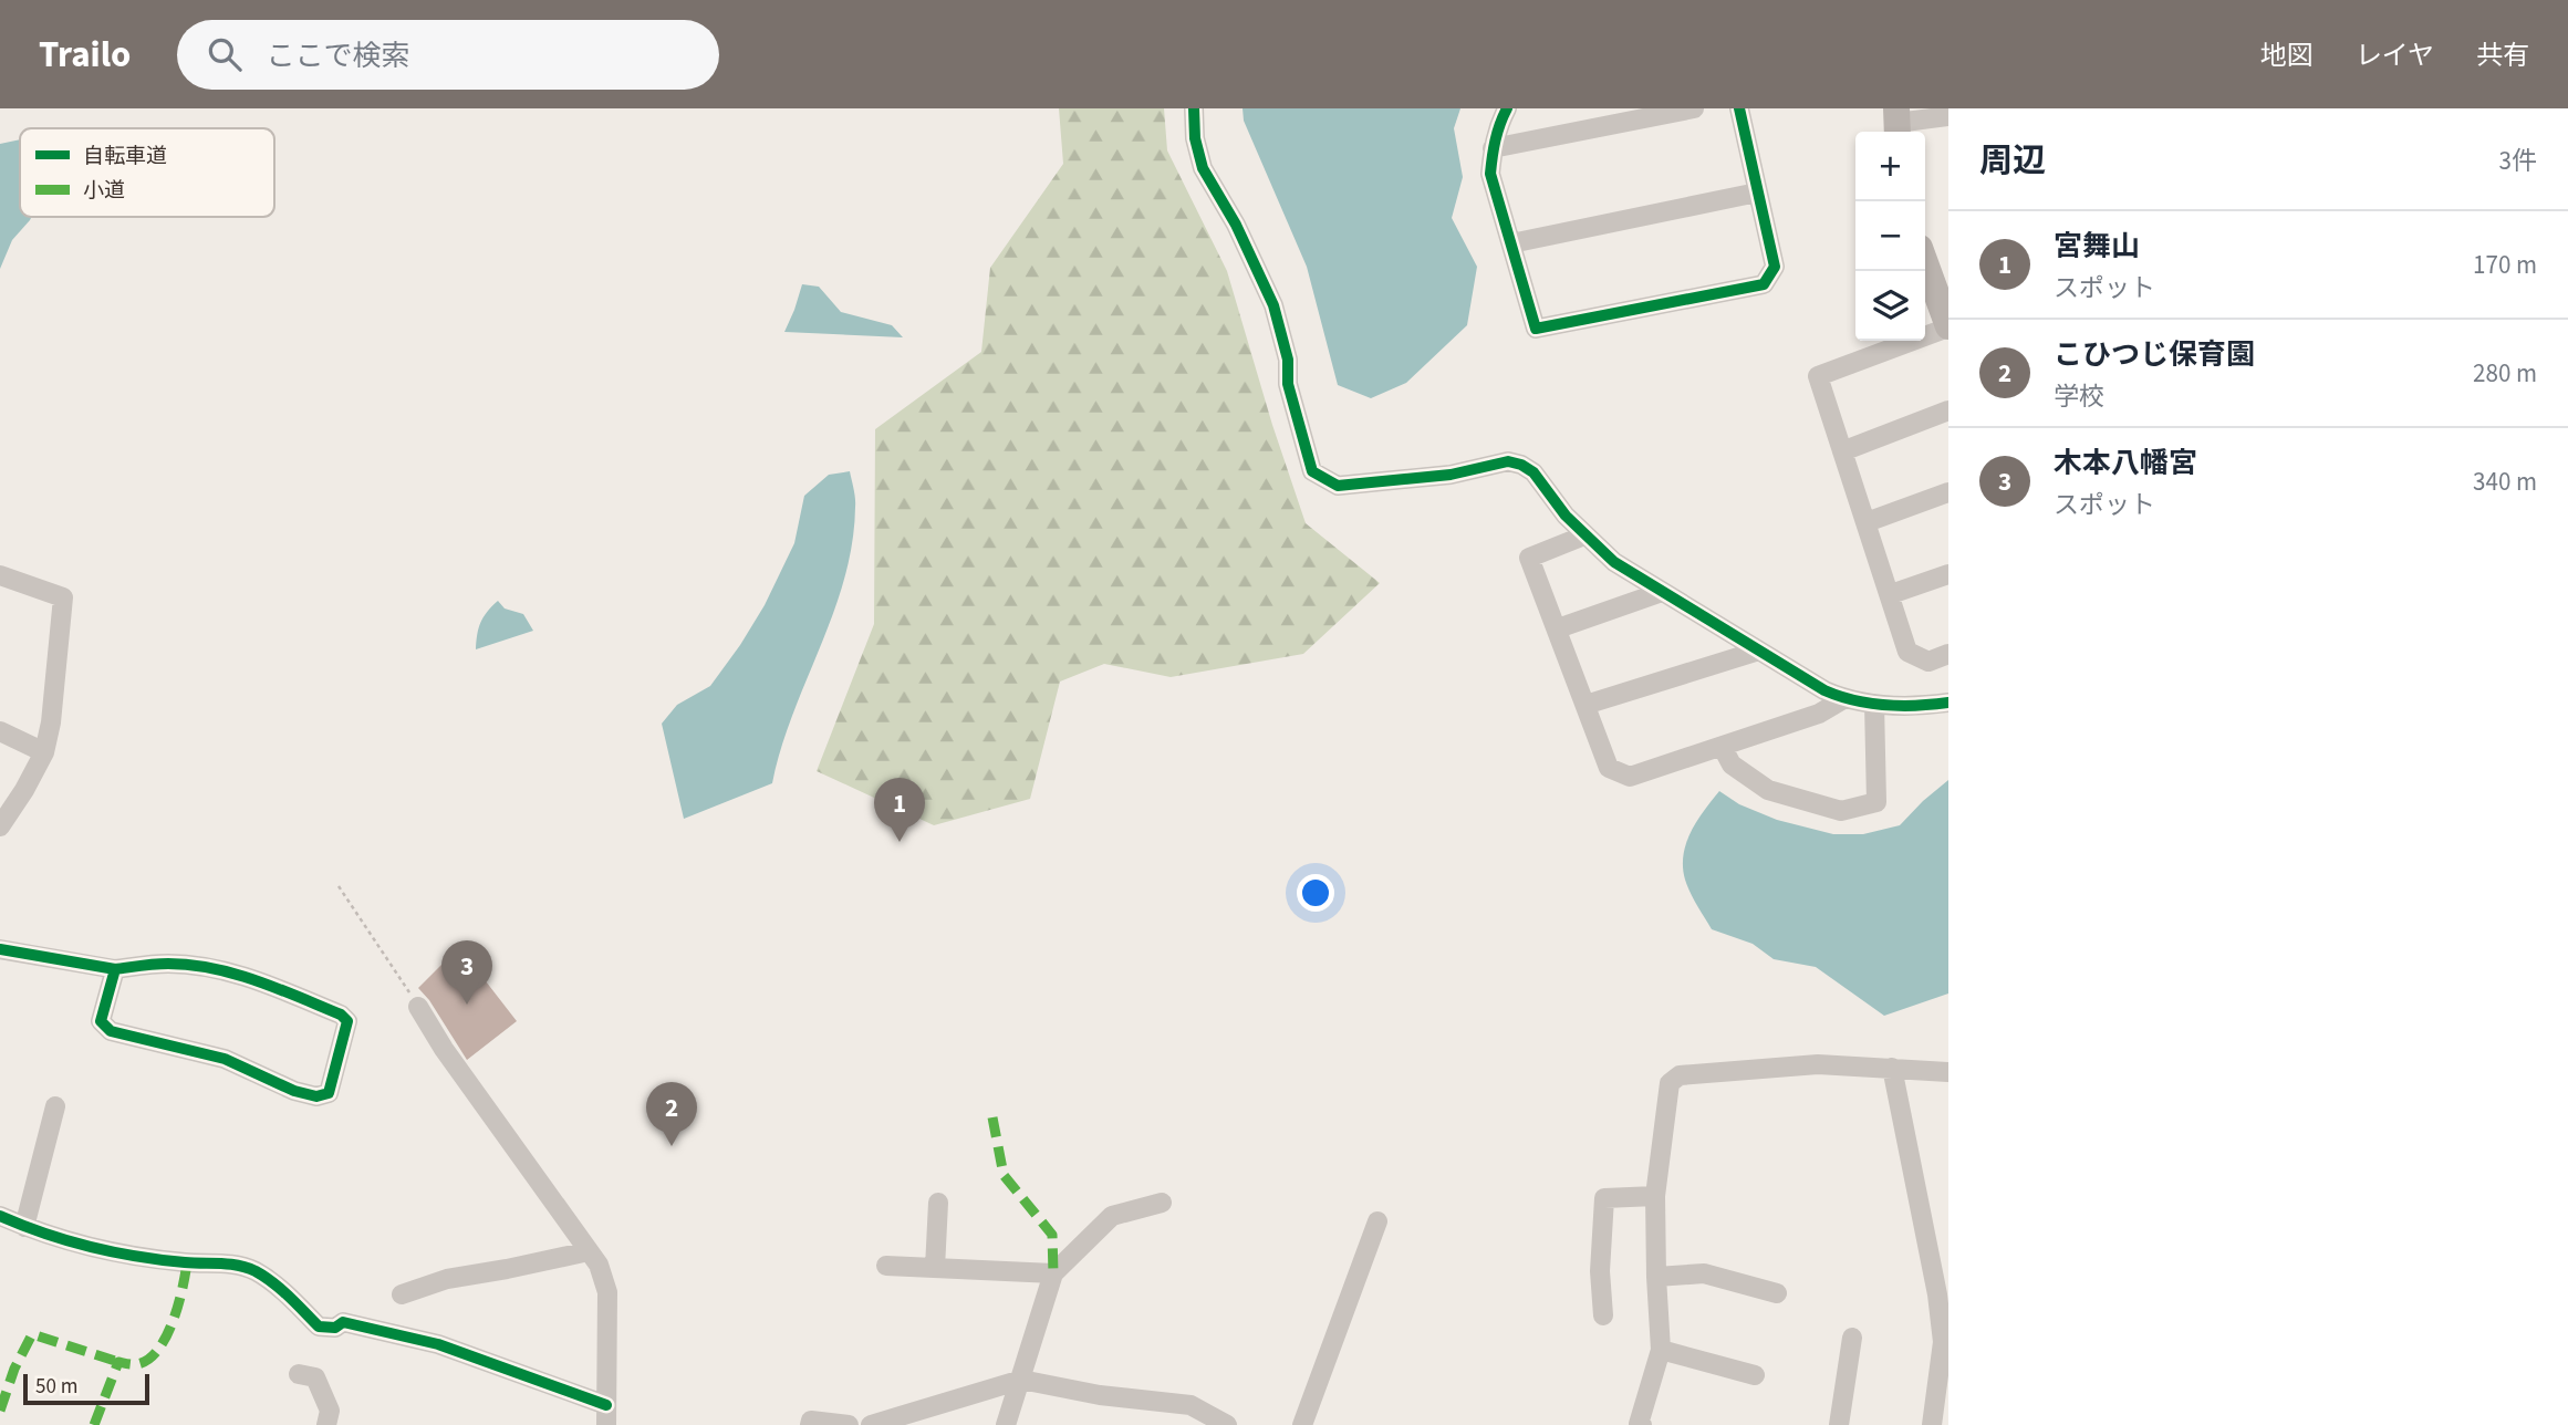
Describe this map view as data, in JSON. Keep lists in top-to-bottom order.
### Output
{
  "legend": ["自転車道", "小道"],
  "scale_bar": "50 m",
  "page": {
    "header": "Trailo",
    "search": "ここで検索",
    "nav": ["地図", "レイヤ", "共有"],
    "heading": ["周辺", "3件"],
    "map_buttons": ["+", "−"],
    "list": [
      {
        "mark": "1",
        "name": "宮舞山",
        "note": "スポット",
        "value": "170 m"
      },
      {
        "mark": "2",
        "name": "こひつじ保育園",
        "note": "学校",
        "value": "280 m"
      },
      {
        "mark": "3",
        "name": "木本八幡宮",
        "note": "スポット",
        "value": "340 m"
      }
    ],
    "pins": ["1", "3", "2"],
    "scale": "50 m"
  }
}
